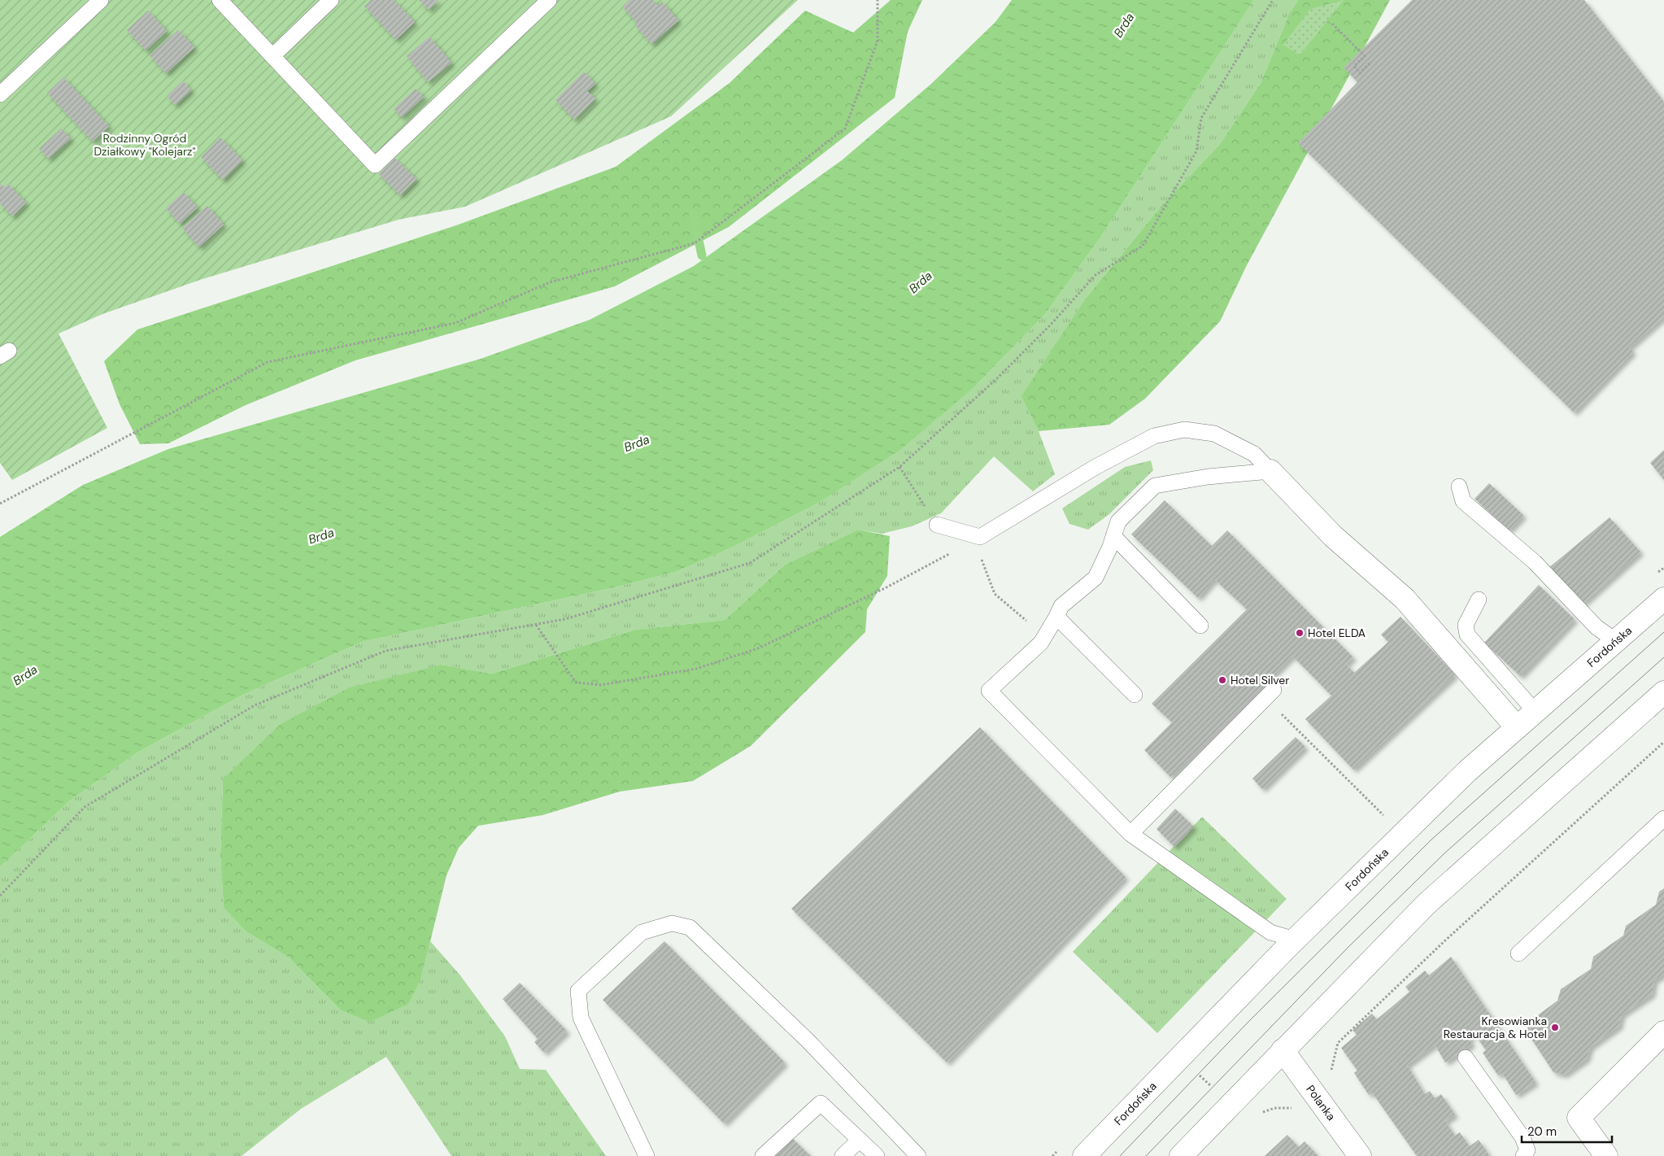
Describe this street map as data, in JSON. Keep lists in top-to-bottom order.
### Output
{
  "streets": {
    "main road": ["Fordońska", "Polanka"]
  },
  "water": ["Brda"],
  "parks": ["Rodzinny Ogród Działkowy \"Kolejarz\""],
  "places": ["Hotel ELDA", "Hotel Silver", "Kresowianka Restauracja & Hotel"],
  "scale_bar": "20 m"
}
